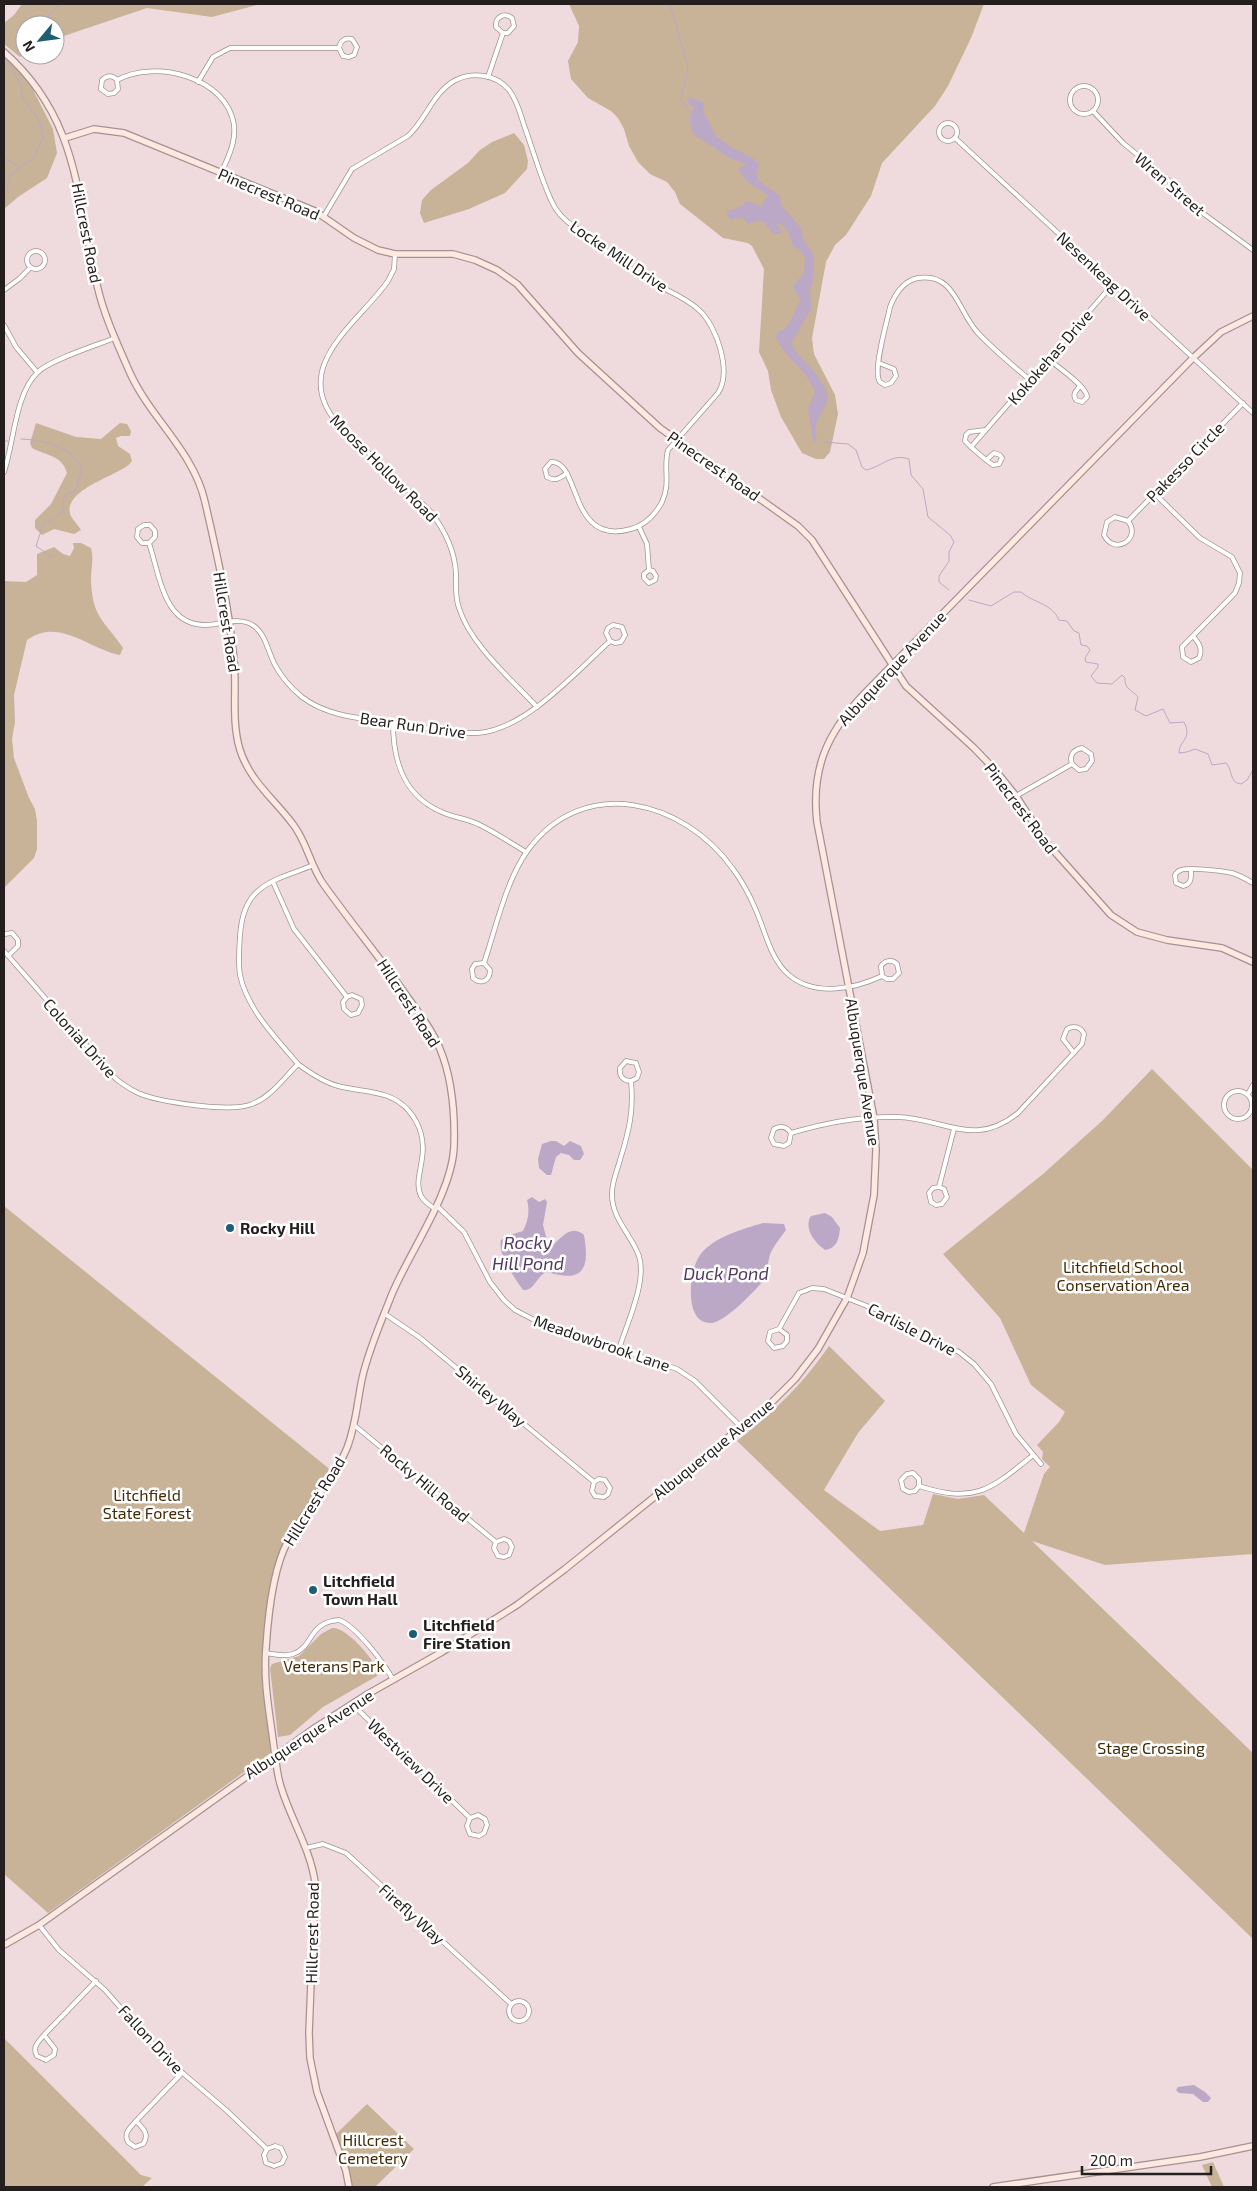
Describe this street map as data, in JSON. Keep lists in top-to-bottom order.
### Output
{
  "streets": {
    "street": [
      "Wren Street",
      "Pinecrest Road",
      "Hillcrest Road",
      "Locke Mill Drive",
      "Nesenkeag Drive",
      "Kokokehas Drive",
      "Pakesso Circle",
      "Moose Hollow Road",
      "Albuquerque Avenue",
      "Bear Run Drive",
      "Colonial Drive",
      "Carlisle Drive",
      "Meadowbrook Lane",
      "Shirley Way",
      "Rocky Hill Road",
      "Westview Drive",
      "Firefly Way",
      "Fallon Drive"
    ]
  },
  "crossings": [
    ["Pinecrest Road", "Hillcrest Road"],
    ["Pinecrest Road", "Locke Mill Drive"],
    ["Pinecrest Road", "Moose Hollow Road"],
    ["Pinecrest Road", "Albuquerque Avenue"],
    ["Hillcrest Road", "Albuquerque Avenue"],
    ["Hillcrest Road", "Bear Run Drive"],
    ["Hillcrest Road", "Meadowbrook Lane"],
    ["Hillcrest Road", "Shirley Way"],
    ["Hillcrest Road", "Rocky Hill Road"],
    ["Hillcrest Road", "Firefly Way"],
    ["Nesenkeag Drive", "Kokokehas Drive"],
    ["Nesenkeag Drive", "Pakesso Circle"],
    ["Nesenkeag Drive", "Albuquerque Avenue"],
    ["Moose Hollow Road", "Bear Run Drive"],
    ["Albuquerque Avenue", "Carlisle Drive"],
    ["Albuquerque Avenue", "Meadowbrook Lane"],
    ["Albuquerque Avenue", "Westview Drive"],
    ["Albuquerque Avenue", "Fallon Drive"],
    ["Colonial Drive", "Meadowbrook Lane"]
  ],
  "water": ["Rocky Hill Pond", "Duck Pond"],
  "parks": [
    "Litchfield School Conservation Area",
    "Litchfield State Forest",
    "Veterans Park",
    "Stage Crossing",
    "Hillcrest Cemetery"
  ],
  "places": ["Rocky Hill", "Litchfield Town Hall", "Litchfield Fire Station"],
  "scale_bar": "200 m",
  "north": "bottom left"
}
